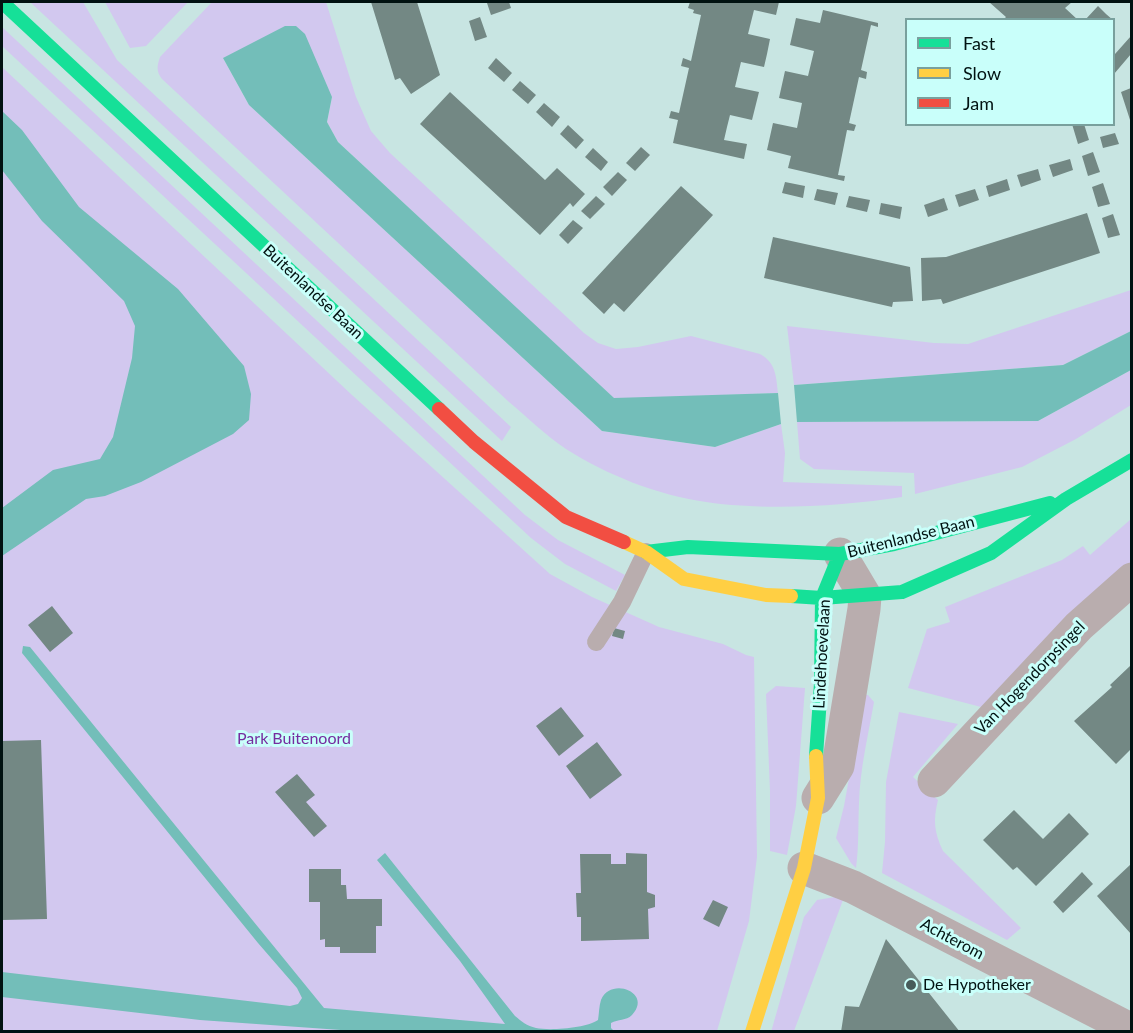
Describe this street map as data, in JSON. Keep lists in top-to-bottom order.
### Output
{
  "streets": {
    "street": [
      "Buitenlandse Baan",
      "Lindehoevelaan",
      "Van Hogendorpsingel",
      "Achterom"
    ]
  },
  "crossings": [
    ["Buitenlandse Baan", "Lindehoevelaan"],
    ["Lindehoevelaan", "Achterom"]
  ],
  "parks": ["Park Buitenoord"],
  "places": ["De Hypotheker"],
  "legend": ["Fast", "Slow", "Jam"]
}
